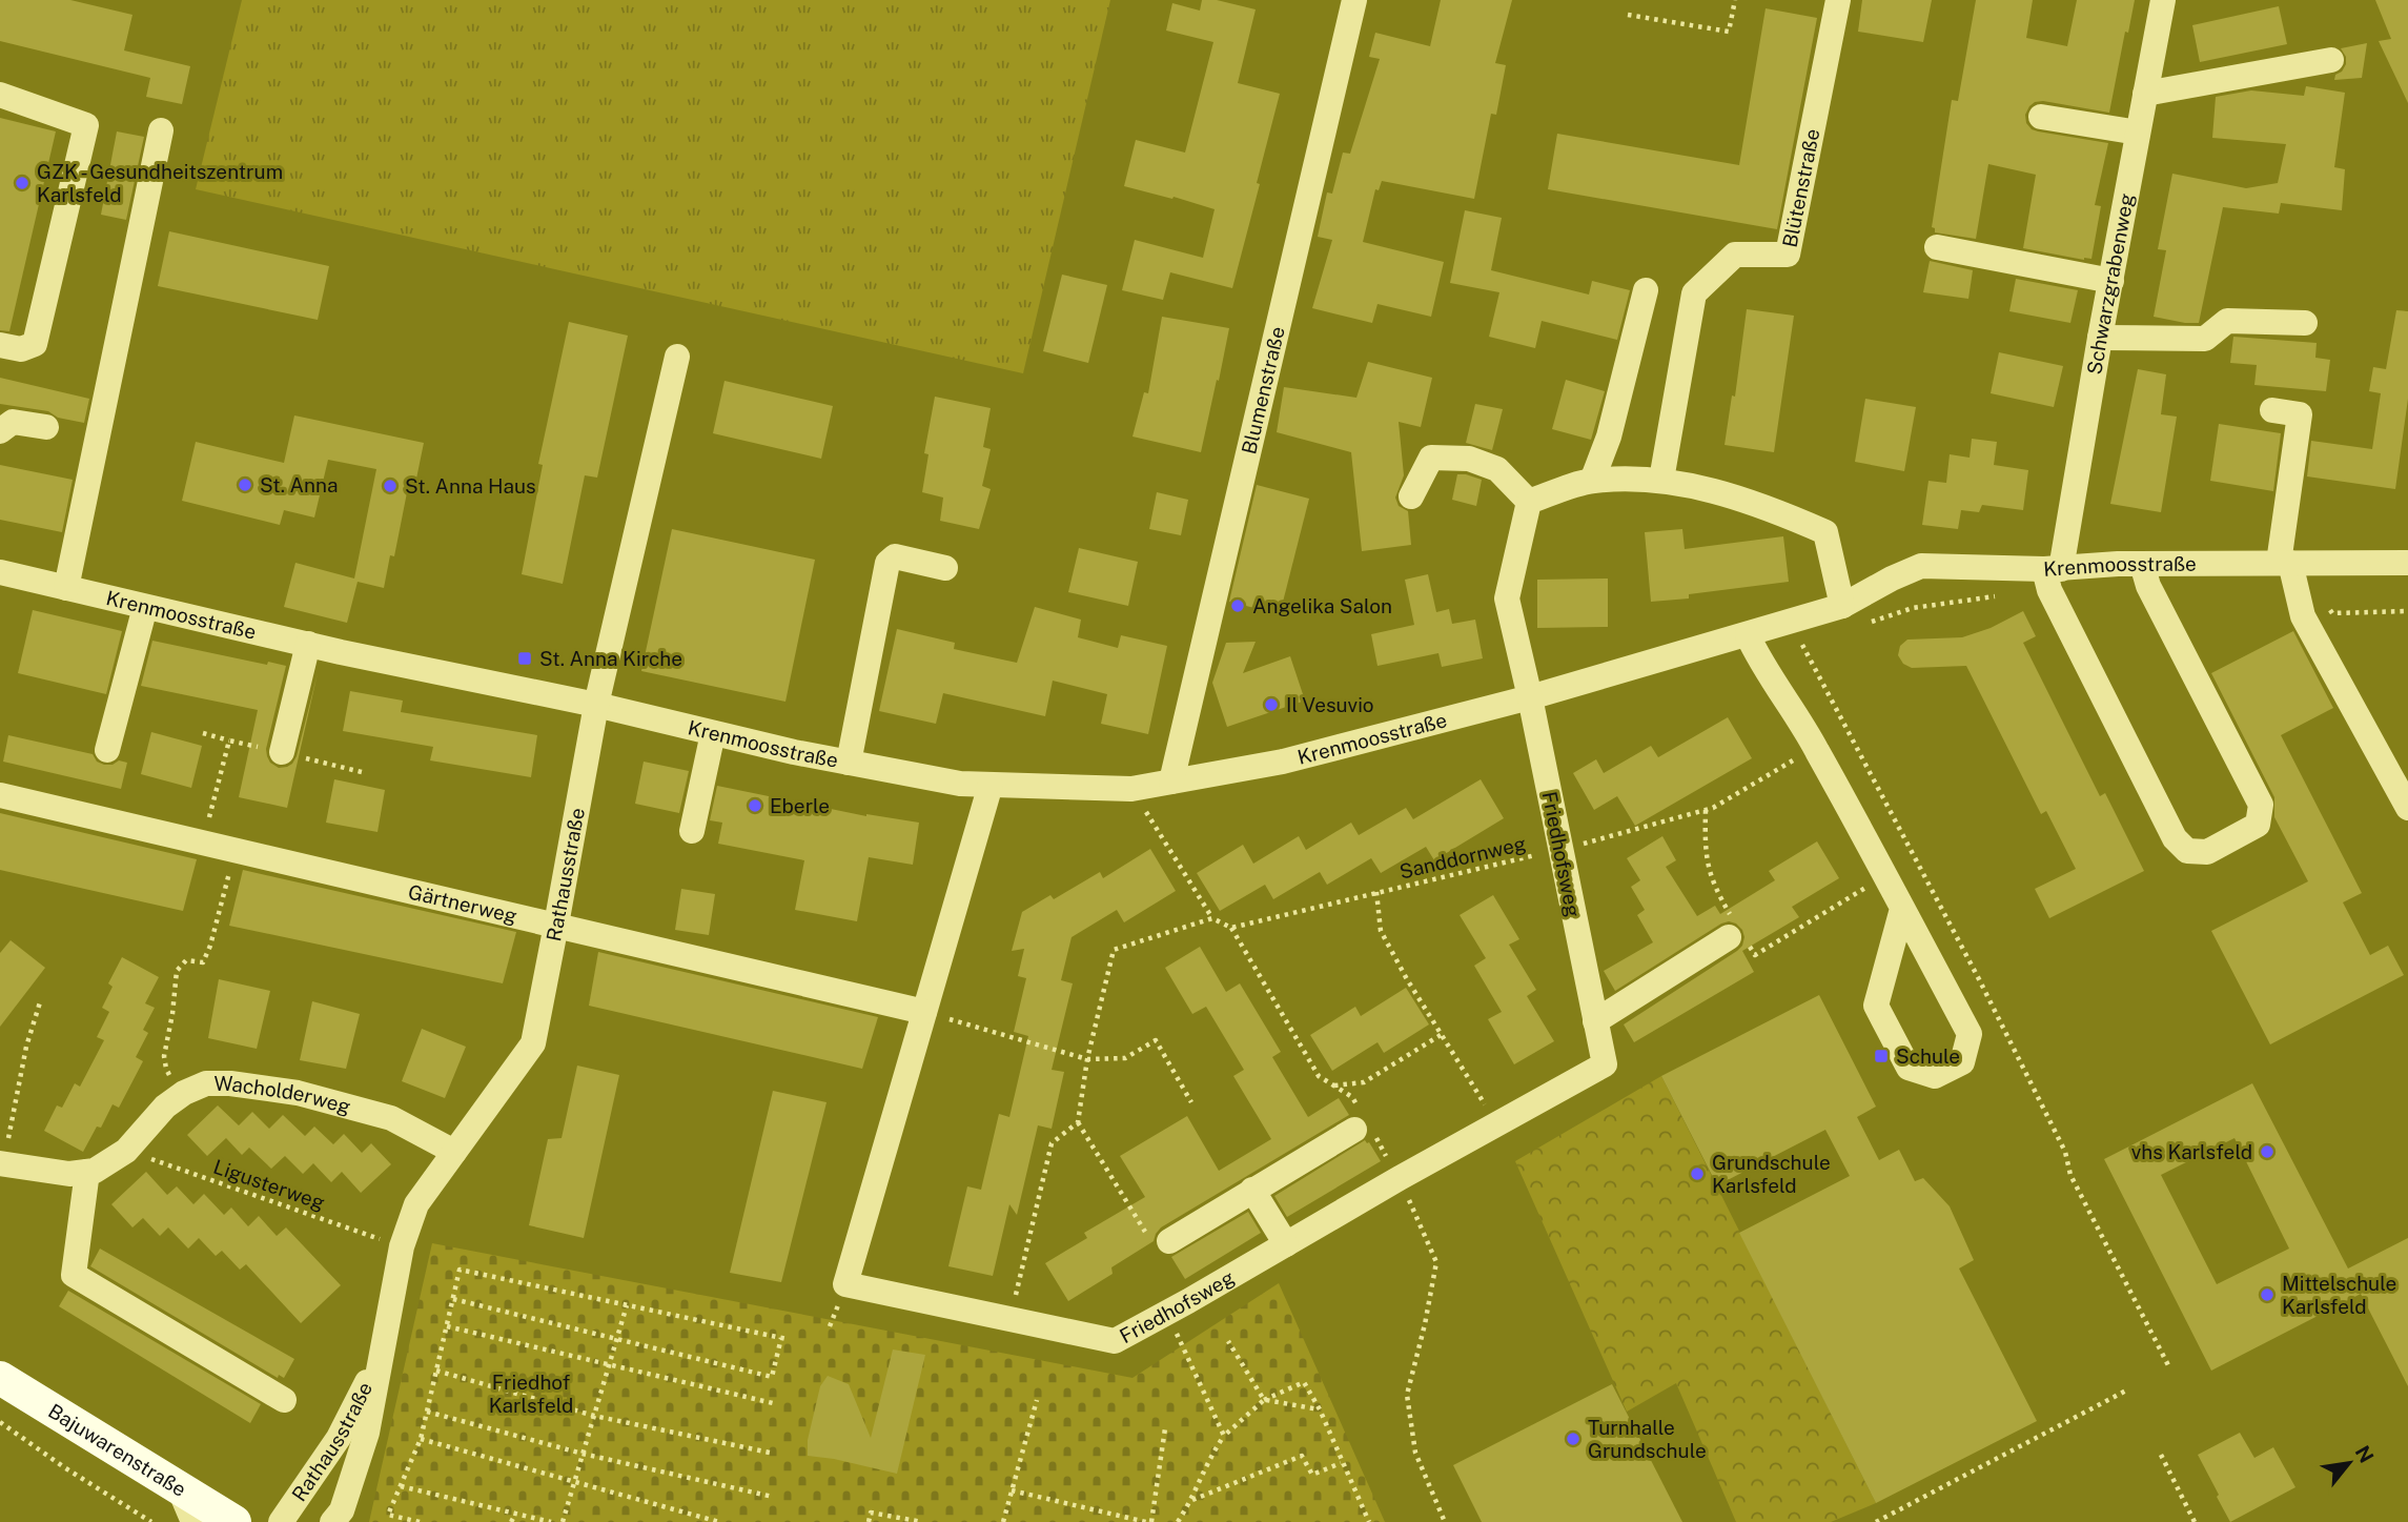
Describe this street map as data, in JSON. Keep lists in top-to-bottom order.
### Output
{
  "streets": {
    "main road": ["Bajuwarenstraße"],
    "street": [
      "Blütenstraße",
      "Schwarzgrabenweg",
      "Blumenstraße",
      "Krenmoosstraße",
      "Friedhofsweg",
      "Rathausstraße",
      "Gärtnerweg",
      "Wacholderweg"
    ],
    "path": ["Sanddornweg", "Ligusterweg"]
  },
  "crossings": [
    ["Schwarzgrabenweg", "Krenmoosstraße"],
    ["Blumenstraße", "Krenmoosstraße"],
    ["Krenmoosstraße", "Friedhofsweg"],
    ["Krenmoosstraße", "Rathausstraße"],
    ["Friedhofsweg", "Sanddornweg"],
    ["Friedhofsweg", "Gärtnerweg"],
    ["Rathausstraße", "Gärtnerweg"],
    ["Rathausstraße", "Wacholderweg"],
    ["Rathausstraße", "Ligusterweg"],
    ["Wacholderweg", "Ligusterweg"]
  ],
  "parks": ["Friedhof Karlsfeld"],
  "places": {
    "other": [
      "GZK - Gesundheitszentrum Karlsfeld",
      "St. Anna",
      "St. Anna Haus",
      "Angelika Salon",
      "Il Vesuvio",
      "Eberle",
      "vhs Karlsfeld",
      "Grundschule Karlsfeld",
      "Mittelschule Karlsfeld",
      "Turnhalle Grundschule"
    ],
    "transit": ["St. Anna Kirche", "Schule"]
  },
  "north": "top right"
}
